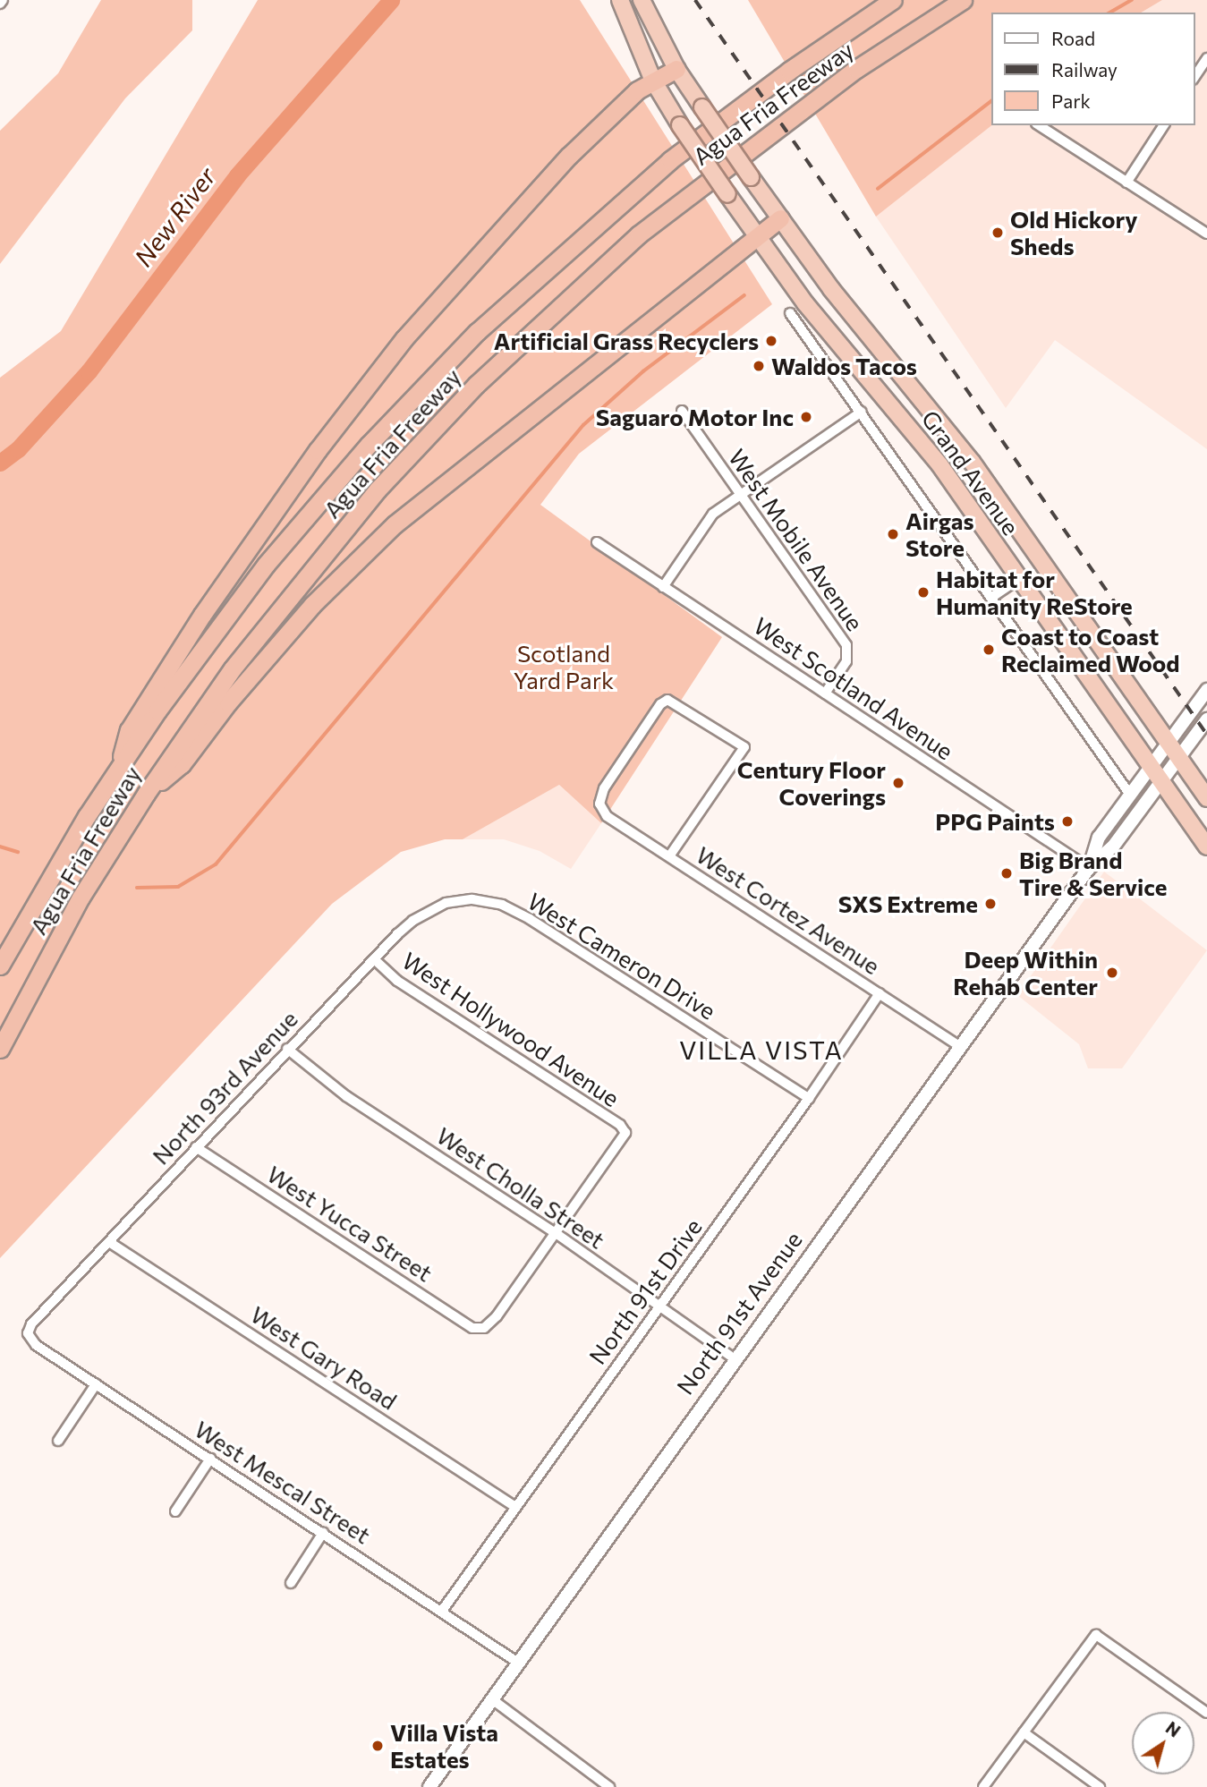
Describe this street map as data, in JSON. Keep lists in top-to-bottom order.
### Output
{
  "streets": {
    "highway": ["Agua Fria Freeway", "Grand Avenue"],
    "main road": ["North 91st Avenue"],
    "street": [
      "West Mobile Avenue",
      "West Scotland Avenue",
      "West Cortez Avenue",
      "West Cameron Drive",
      "West Hollywood Avenue",
      "North 93rd Avenue",
      "West Cholla Street",
      "West Yucca Street",
      "North 91st Drive",
      "West Gary Road",
      "West Mescal Street"
    ]
  },
  "crossings": [
    ["Grand Avenue", "North 91st Avenue"],
    ["West Mobile Avenue", "West Scotland Avenue"],
    ["West Scotland Avenue", "North 91st Avenue"],
    ["West Cortez Avenue", "North 91st Drive"],
    ["West Cortez Avenue", "North 91st Avenue"],
    ["West Cameron Drive", "North 93rd Avenue"],
    ["West Cameron Drive", "North 91st Drive"],
    ["West Hollywood Avenue", "North 93rd Avenue"],
    ["West Hollywood Avenue", "West Cholla Street"],
    ["West Hollywood Avenue", "West Yucca Street"],
    ["North 93rd Avenue", "West Cholla Street"],
    ["North 93rd Avenue", "West Yucca Street"],
    ["North 93rd Avenue", "West Gary Road"],
    ["North 93rd Avenue", "West Mescal Street"],
    ["West Cholla Street", "West Yucca Street"],
    ["West Cholla Street", "North 91st Drive"],
    ["West Cholla Street", "North 91st Avenue"],
    ["North 91st Drive", "West Gary Road"],
    ["North 91st Drive", "West Mescal Street"],
    ["North 91st Avenue", "West Mescal Street"]
  ],
  "districts": ["VILLA VISTA"],
  "water": ["New River"],
  "parks": ["Scotland Yard Park"],
  "places": [
    "Old Hickory Sheds",
    "Artificial Grass Recyclers",
    "Waldos Tacos",
    "Saguaro Motor Inc",
    "Airgas Store",
    "Habitat for Humanity ReStore",
    "Coast to Coast Reclaimed Wood",
    "Century Floor Coverings",
    "PPG Paints",
    "Big Brand Tire & Service",
    "SXS Extreme",
    "Deep Within Rehab Center",
    "Villa Vista Estates"
  ],
  "legend": ["Road", "Railway", "Park"],
  "north": "top right"
}
